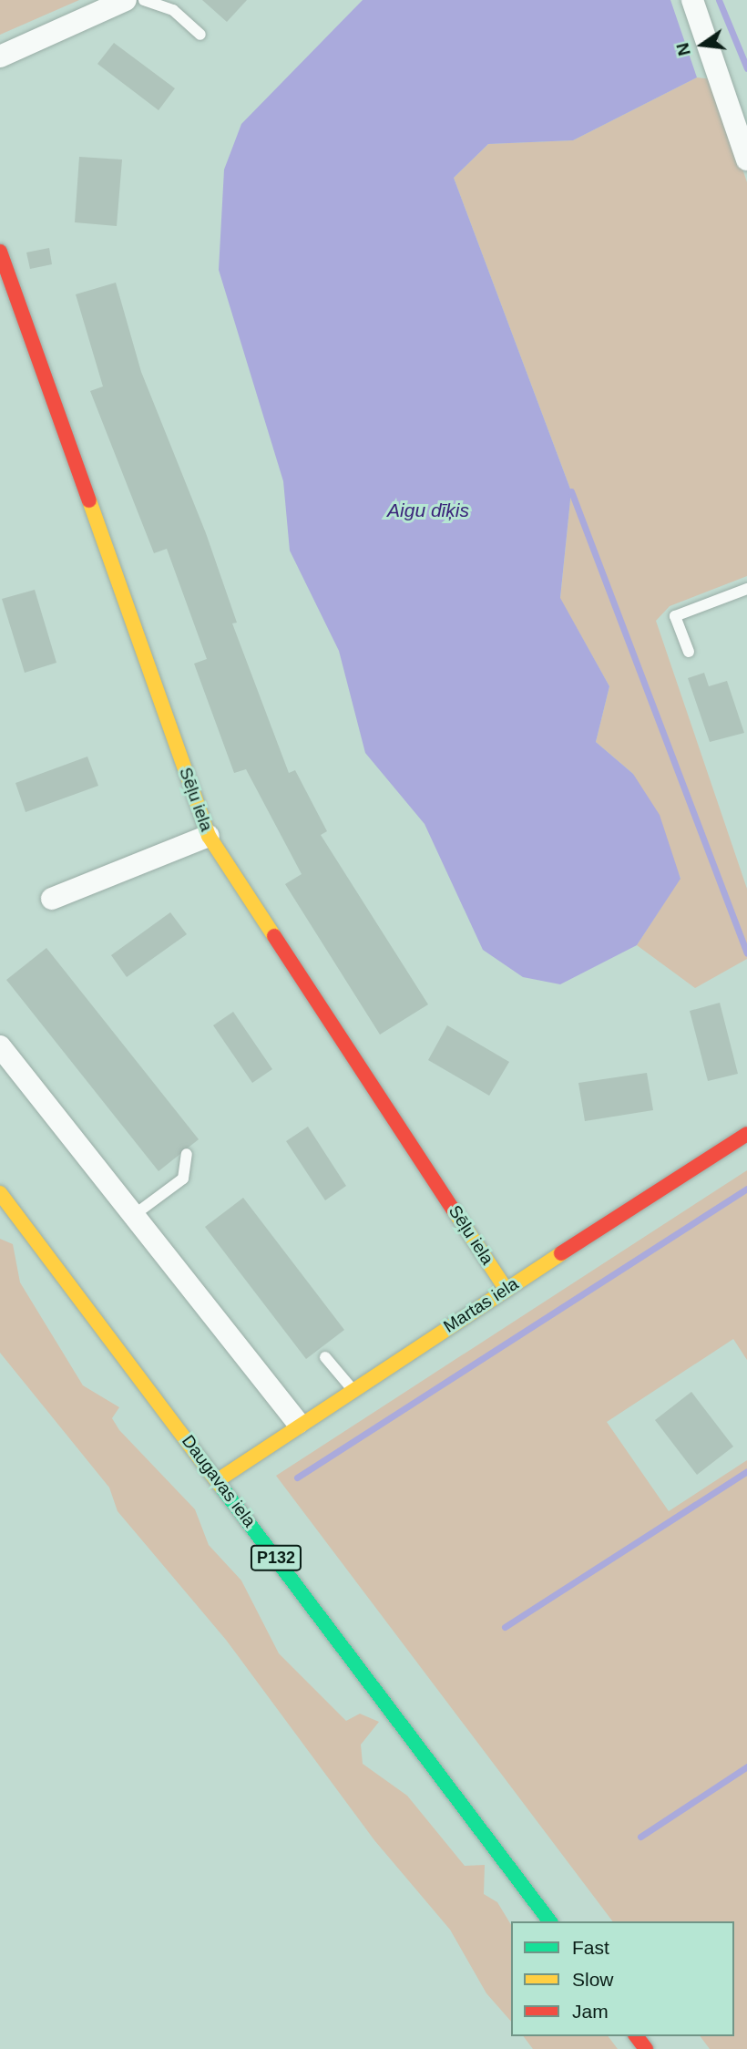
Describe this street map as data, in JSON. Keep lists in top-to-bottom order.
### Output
{
  "streets": {
    "street": [
      "Sēļu iela",
      "Martas iela",
      "Daugavas iela",
      "P132"
    ]
  },
  "crossings": [
    ["Sēļu iela", "Martas iela"],
    ["Martas iela", "Daugavas iela"]
  ],
  "water": ["Aigu dīķis"],
  "legend": ["Fast", "Slow", "Jam"],
  "north": "left"
}
